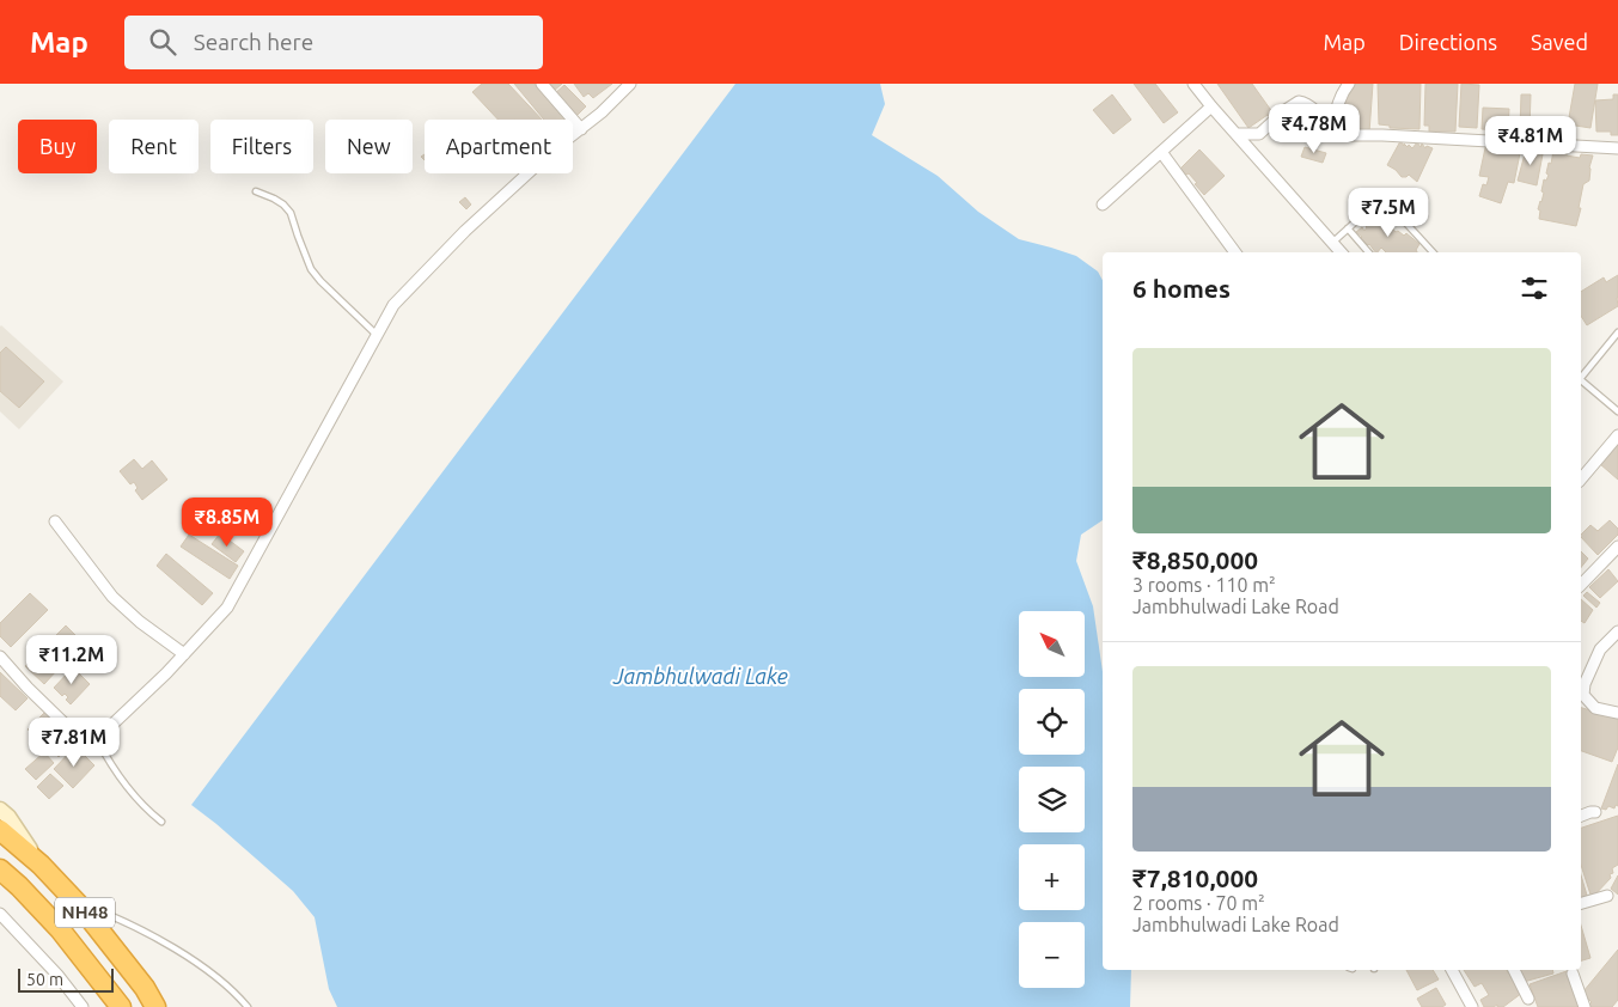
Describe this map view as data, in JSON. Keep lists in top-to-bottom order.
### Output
{
  "streets": {
    "highway": ["NH48"]
  },
  "water": ["Jambhulwadi Lake"],
  "scale_bar": "50 m",
  "north": "top left",
  "page": {
    "header": "Map",
    "search": "Search here",
    "nav": ["Map", "Directions", "Saved"],
    "price": [
      "₹4.78M",
      "₹4.81M",
      "₹7.5M",
      "₹8.85M",
      "₹11.2M",
      "₹7.81M"
    ],
    "chip": [
      "Buy",
      "Rent",
      "Filters",
      "New",
      "Apartment"
    ],
    "heading": "6 homes",
    "list": [
      {
        "name": "₹8,850,000",
        "note": "3 rooms · 110 m² · Jambhulwadi Lake Road"
      },
      {
        "name": "₹7,810,000",
        "note": "2 rooms · 70 m² · Jambhulwadi Lake Road"
      }
    ],
    "map_buttons": ["+", "−"],
    "scale": "50 m"
  }
}
